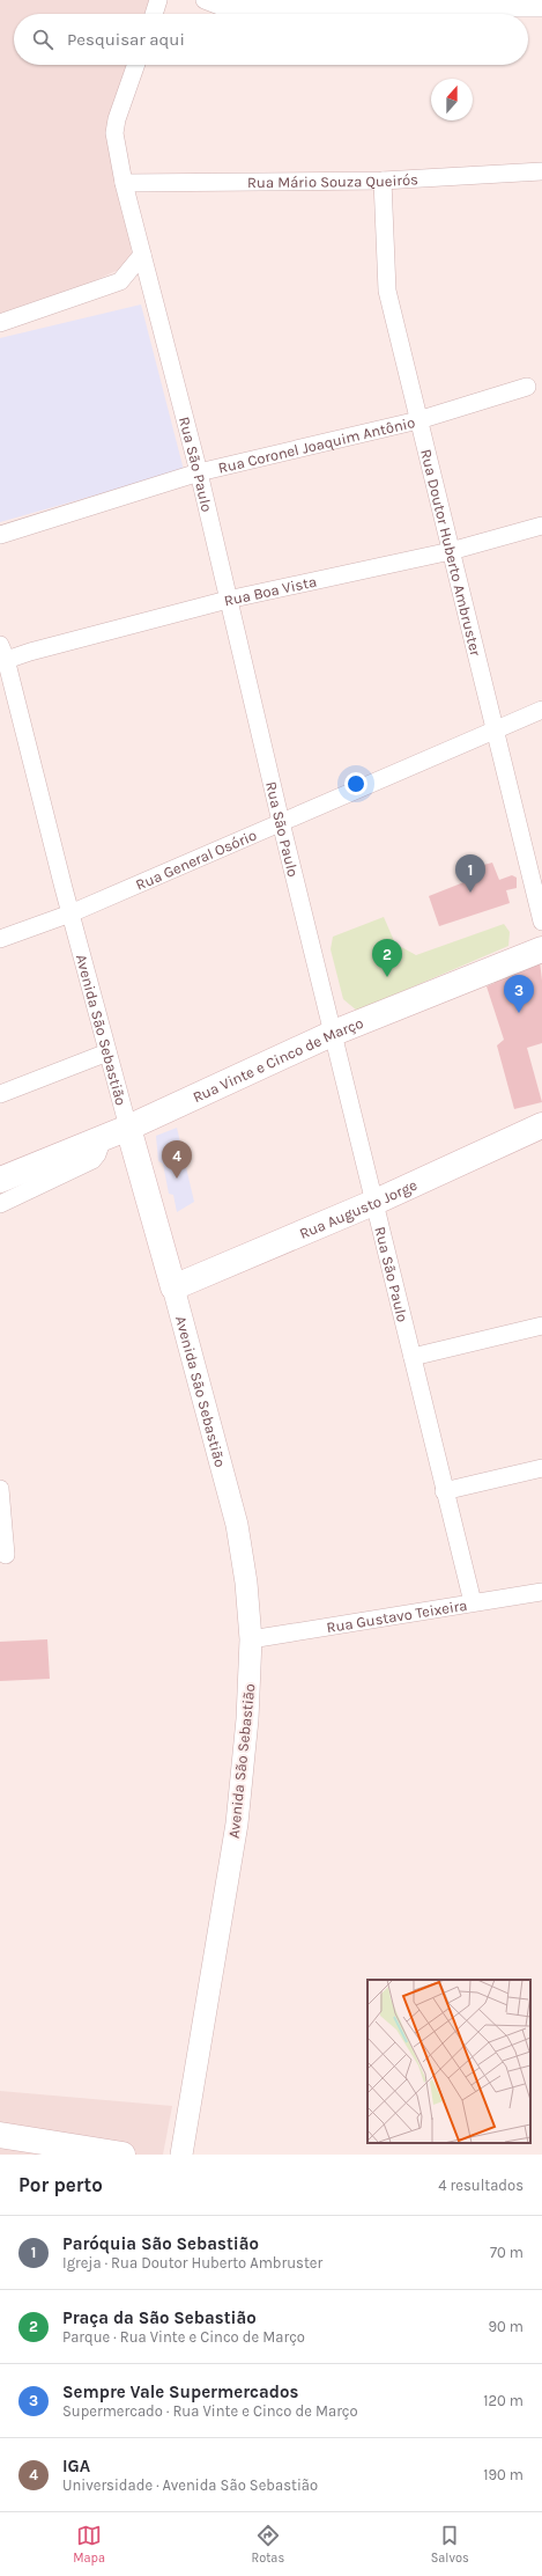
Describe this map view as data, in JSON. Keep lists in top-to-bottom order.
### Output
{
  "streets": {
    "main road": ["Avenida São Sebastião", "Rua Vinte e Cinco de Março", "Rua Augusto Jorge"],
    "street": [
      "Rua Mário Souza Queirós",
      "Rua Coronel Joaquim Antônio",
      "Rua São Paulo",
      "Rua Doutor Huberto Ambruster",
      "Rua Boa Vista",
      "Rua General Osório",
      "Rua Gustavo Teixeira"
    ]
  },
  "crossings": [
    ["Rua Mário Souza Queirós", "Rua São Paulo"],
    ["Rua Mário Souza Queirós", "Rua Doutor Huberto Ambruster"],
    ["Rua Coronel Joaquim Antônio", "Rua São Paulo"],
    ["Rua Coronel Joaquim Antônio", "Rua Doutor Huberto Ambruster"],
    ["Rua São Paulo", "Rua Boa Vista"],
    ["Rua São Paulo", "Rua General Osório"],
    ["Rua São Paulo", "Rua Vinte e Cinco de Março"],
    ["Rua São Paulo", "Rua Augusto Jorge"],
    ["Rua São Paulo", "Rua Gustavo Teixeira"],
    ["Rua Doutor Huberto Ambruster", "Rua Boa Vista"],
    ["Rua Doutor Huberto Ambruster", "Rua General Osório"],
    ["Rua Boa Vista", "Avenida São Sebastião"],
    ["Rua General Osório", "Avenida São Sebastião"],
    ["Avenida São Sebastião", "Rua Vinte e Cinco de Março"],
    ["Avenida São Sebastião", "Rua Augusto Jorge"],
    ["Avenida São Sebastião", "Rua Gustavo Teixeira"]
  ],
  "north": "top",
  "page": {
    "search": "Pesquisar aqui",
    "pins": [
      "1",
      "2",
      "3",
      "4"
    ],
    "heading": ["Por perto", "4 resultados"],
    "list": [
      {
        "mark": "1",
        "name": "Paróquia São Sebastião",
        "note": "Igreja · Rua Doutor Huberto Ambruster",
        "value": "70 m"
      },
      {
        "mark": "2",
        "name": "Praça da São Sebastião",
        "note": "Parque · Rua Vinte e Cinco de Março",
        "value": "90 m"
      },
      {
        "mark": "3",
        "name": "Sempre Vale Supermercados",
        "note": "Supermercado · Rua Vinte e Cinco de Março",
        "value": "120 m"
      },
      {
        "mark": "4",
        "name": "IGA",
        "note": "Universidade · Avenida São Sebastião",
        "value": "190 m"
      }
    ],
    "nav": ["Mapa", "Rotas", "Salvos"]
  }
}
